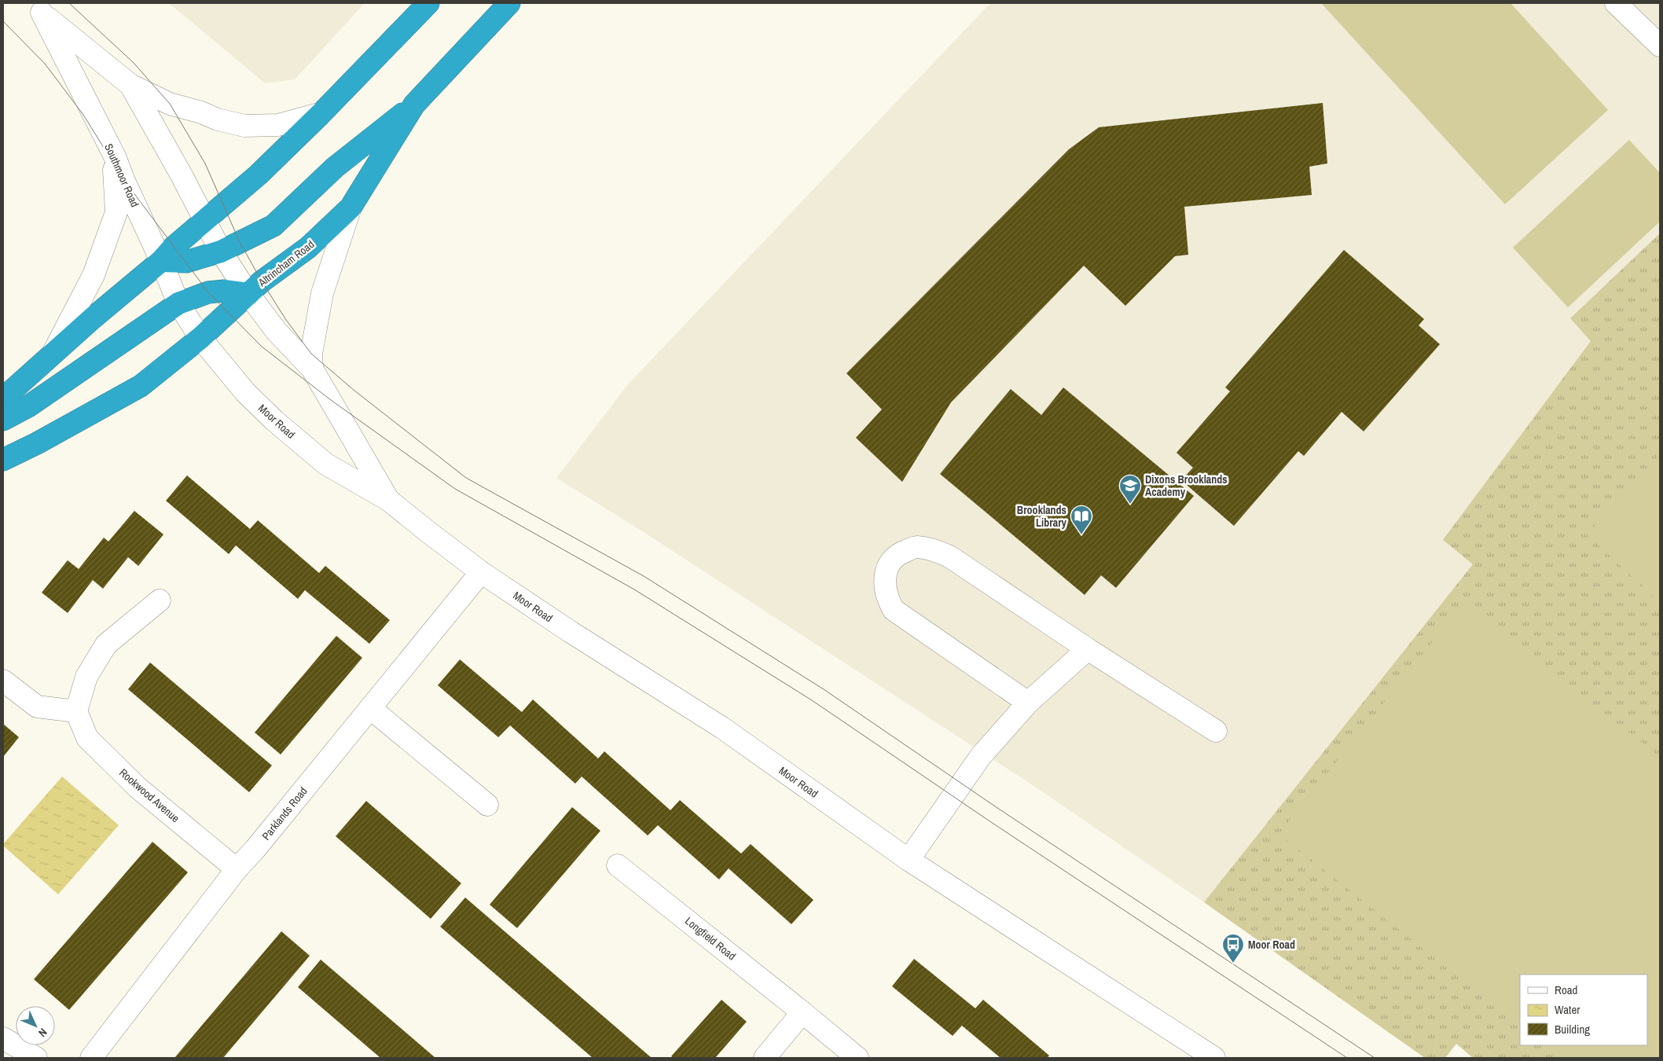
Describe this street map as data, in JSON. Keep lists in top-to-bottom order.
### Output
{
  "streets": {
    "highway": ["Altrincham Road"],
    "street": [
      "Southmoor Road",
      "Moor Road",
      "Rookwood Avenue",
      "Parklands Road",
      "Longfield Road"
    ]
  },
  "crossings": [
    ["Southmoor Road", "Altrincham Road"],
    ["Southmoor Road", "Moor Road"],
    ["Altrincham Road", "Moor Road"],
    ["Moor Road", "Parklands Road"],
    ["Rookwood Avenue", "Parklands Road"]
  ],
  "places": {
    "school or university": ["Dixons Brooklands Academy"],
    "library": ["Brooklands Library"],
    "bus stop": ["Moor Road"]
  },
  "legend": ["Road", "Water", "Building"],
  "north": "bottom right"
}
